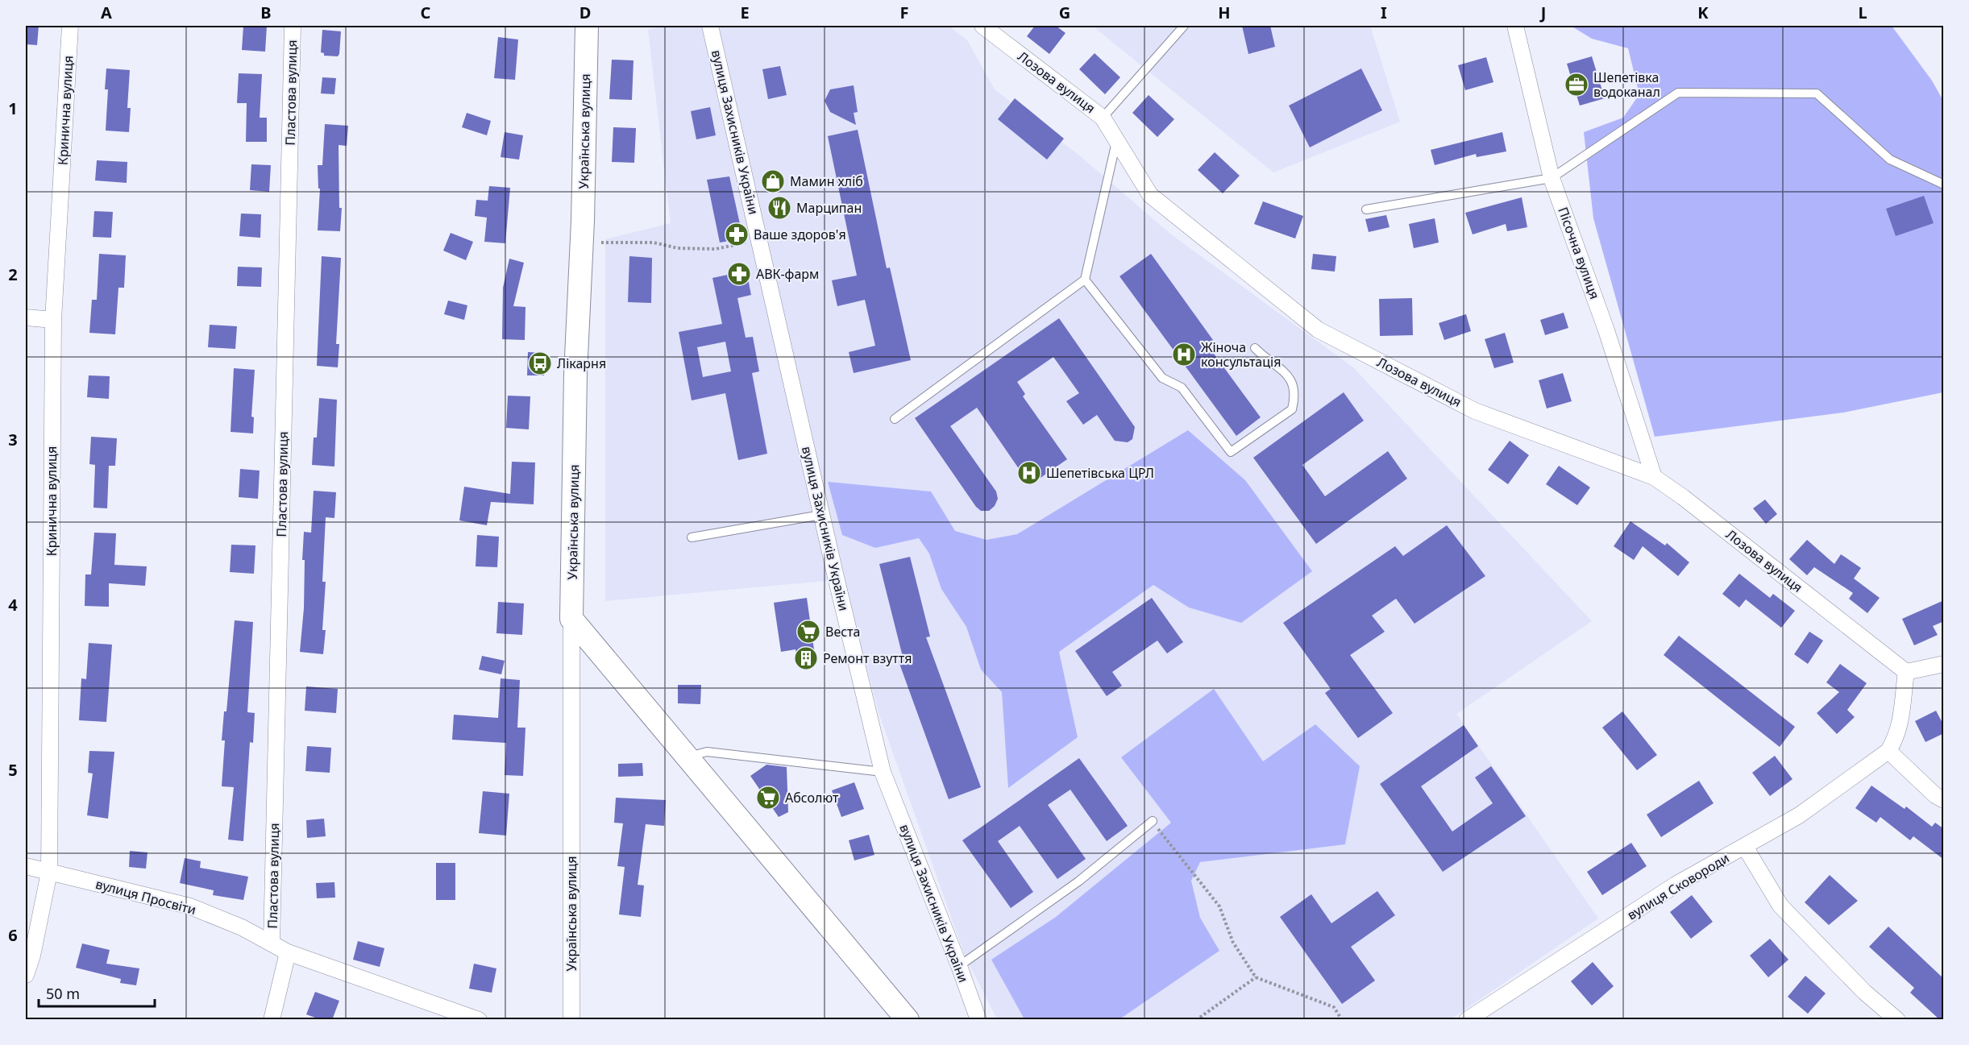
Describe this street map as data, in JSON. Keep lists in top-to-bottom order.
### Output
{
  "streets": {
    "main road": ["Українська вулиця"],
    "street": [
      "Лозова вулиця",
      "Пластова вулиця",
      "Кринична вулиця",
      "вулиця Захисників України",
      "Пісочна вулиця",
      "вулиця Сковороди",
      "вулиця Просвіти"
    ]
  },
  "crossings": [
    ["Лозова вулиця", "Пісочна вулиця"],
    ["Пластова вулиця", "вулиця Просвіти"],
    ["Кринична вулиця", "вулиця Просвіти"]
  ],
  "places": {
    "office": ["Шепетівка водоканал"],
    "shop": ["Мамин хліб"],
    "restaurant": ["Марципан"],
    "pharmacy": ["Ваше здоров'я", "АВК-фарм"],
    "hospital": ["Жіноча консультація", "Шепетівська ЦРЛ"],
    "bus stop": ["Лікарня"],
    "supermarket": ["Веста", "Абсолют"],
    "building": ["Ремонт взуття"]
  },
  "scale_bar": "50 m",
  "grid": {
    "columns": [
      "A",
      "B",
      "C",
      "D",
      "E",
      "F",
      "G",
      "H",
      "I",
      "J",
      "K",
      "L"
    ],
    "rows": [
      "1",
      "2",
      "3",
      "4",
      "5",
      "6"
    ]
  }
}
